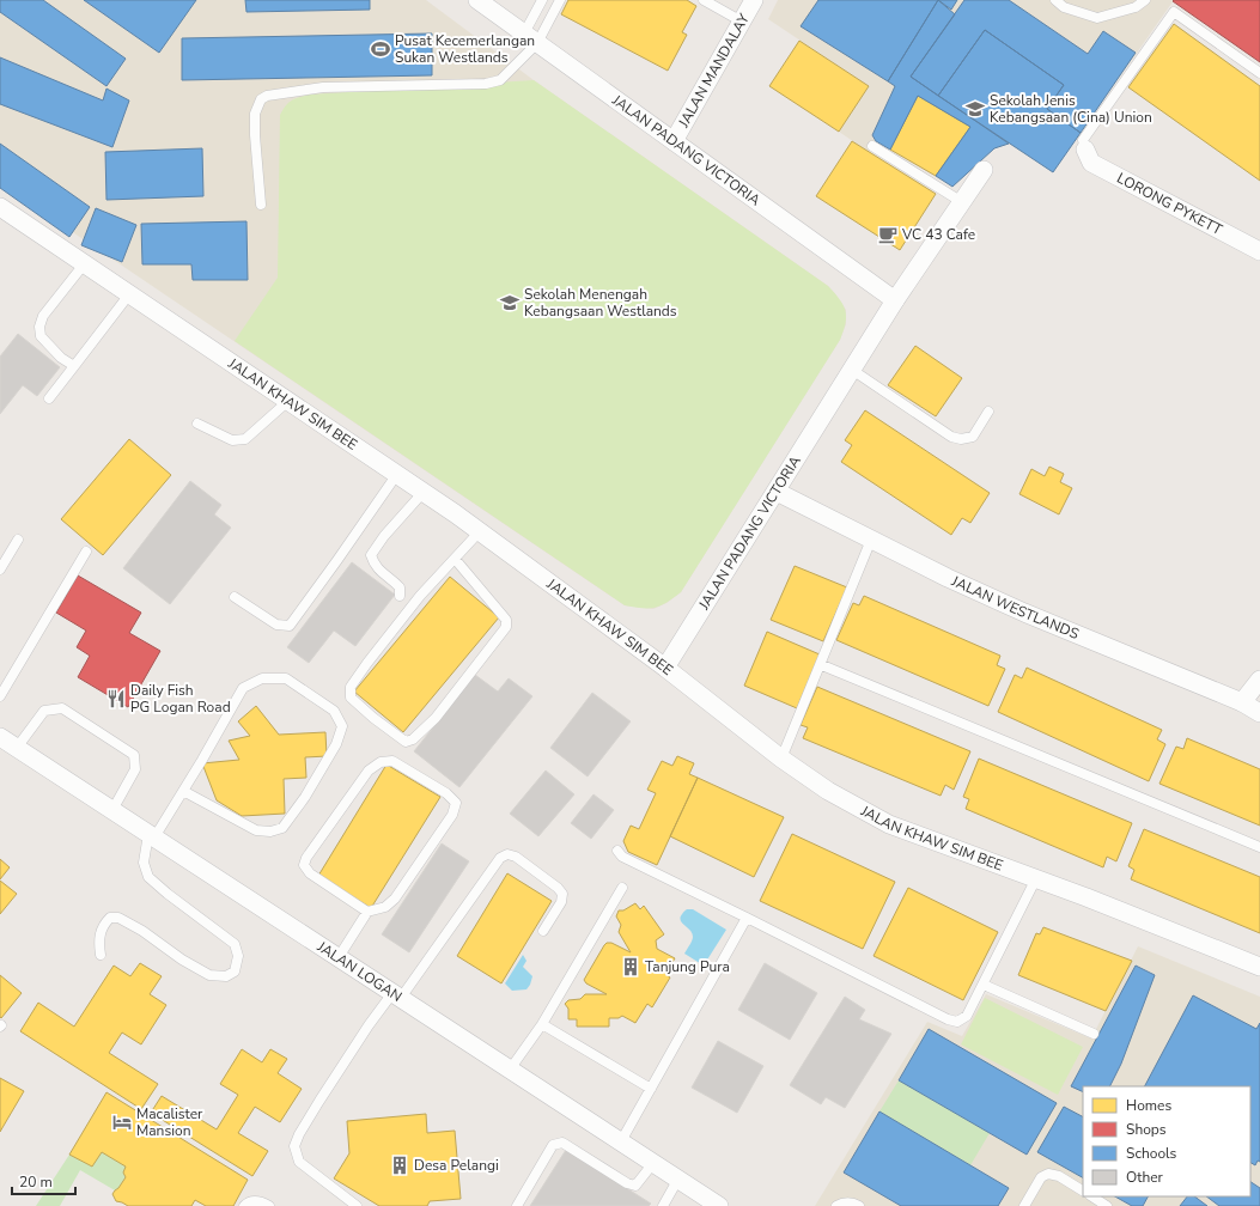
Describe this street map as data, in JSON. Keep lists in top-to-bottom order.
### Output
{
  "streets": {
    "street": [
      "JALAN MANDALAY",
      "JALAN PADANG VICTORIA",
      "LORONG PYKETT",
      "JALAN KHAW SIM BEE",
      "JALAN WESTLANDS",
      "JALAN LOGAN"
    ]
  },
  "crossings": [
    ["JALAN MANDALAY", "JALAN PADANG VICTORIA"],
    ["JALAN PADANG VICTORIA", "JALAN KHAW SIM BEE"],
    ["JALAN PADANG VICTORIA", "JALAN WESTLANDS"]
  ],
  "places": {
    "sports": ["Pusat Kecemerlangan Sukan Westlands"],
    "school or university": ["Sekolah Jenis Kebangsaan (Cina) Union", "Sekolah Menengah Kebangsaan Westlands"],
    "cafe": ["VC 43 Cafe"],
    "restaurant": ["Daily Fish PG Logan Road"],
    "building": ["Tanjung Pura", "Desa Pelangi"],
    "hotel": ["Macalister Mansion"]
  },
  "legend": [
    "Homes",
    "Shops",
    "Schools",
    "Other"
  ],
  "scale_bar": "20 m"
}
